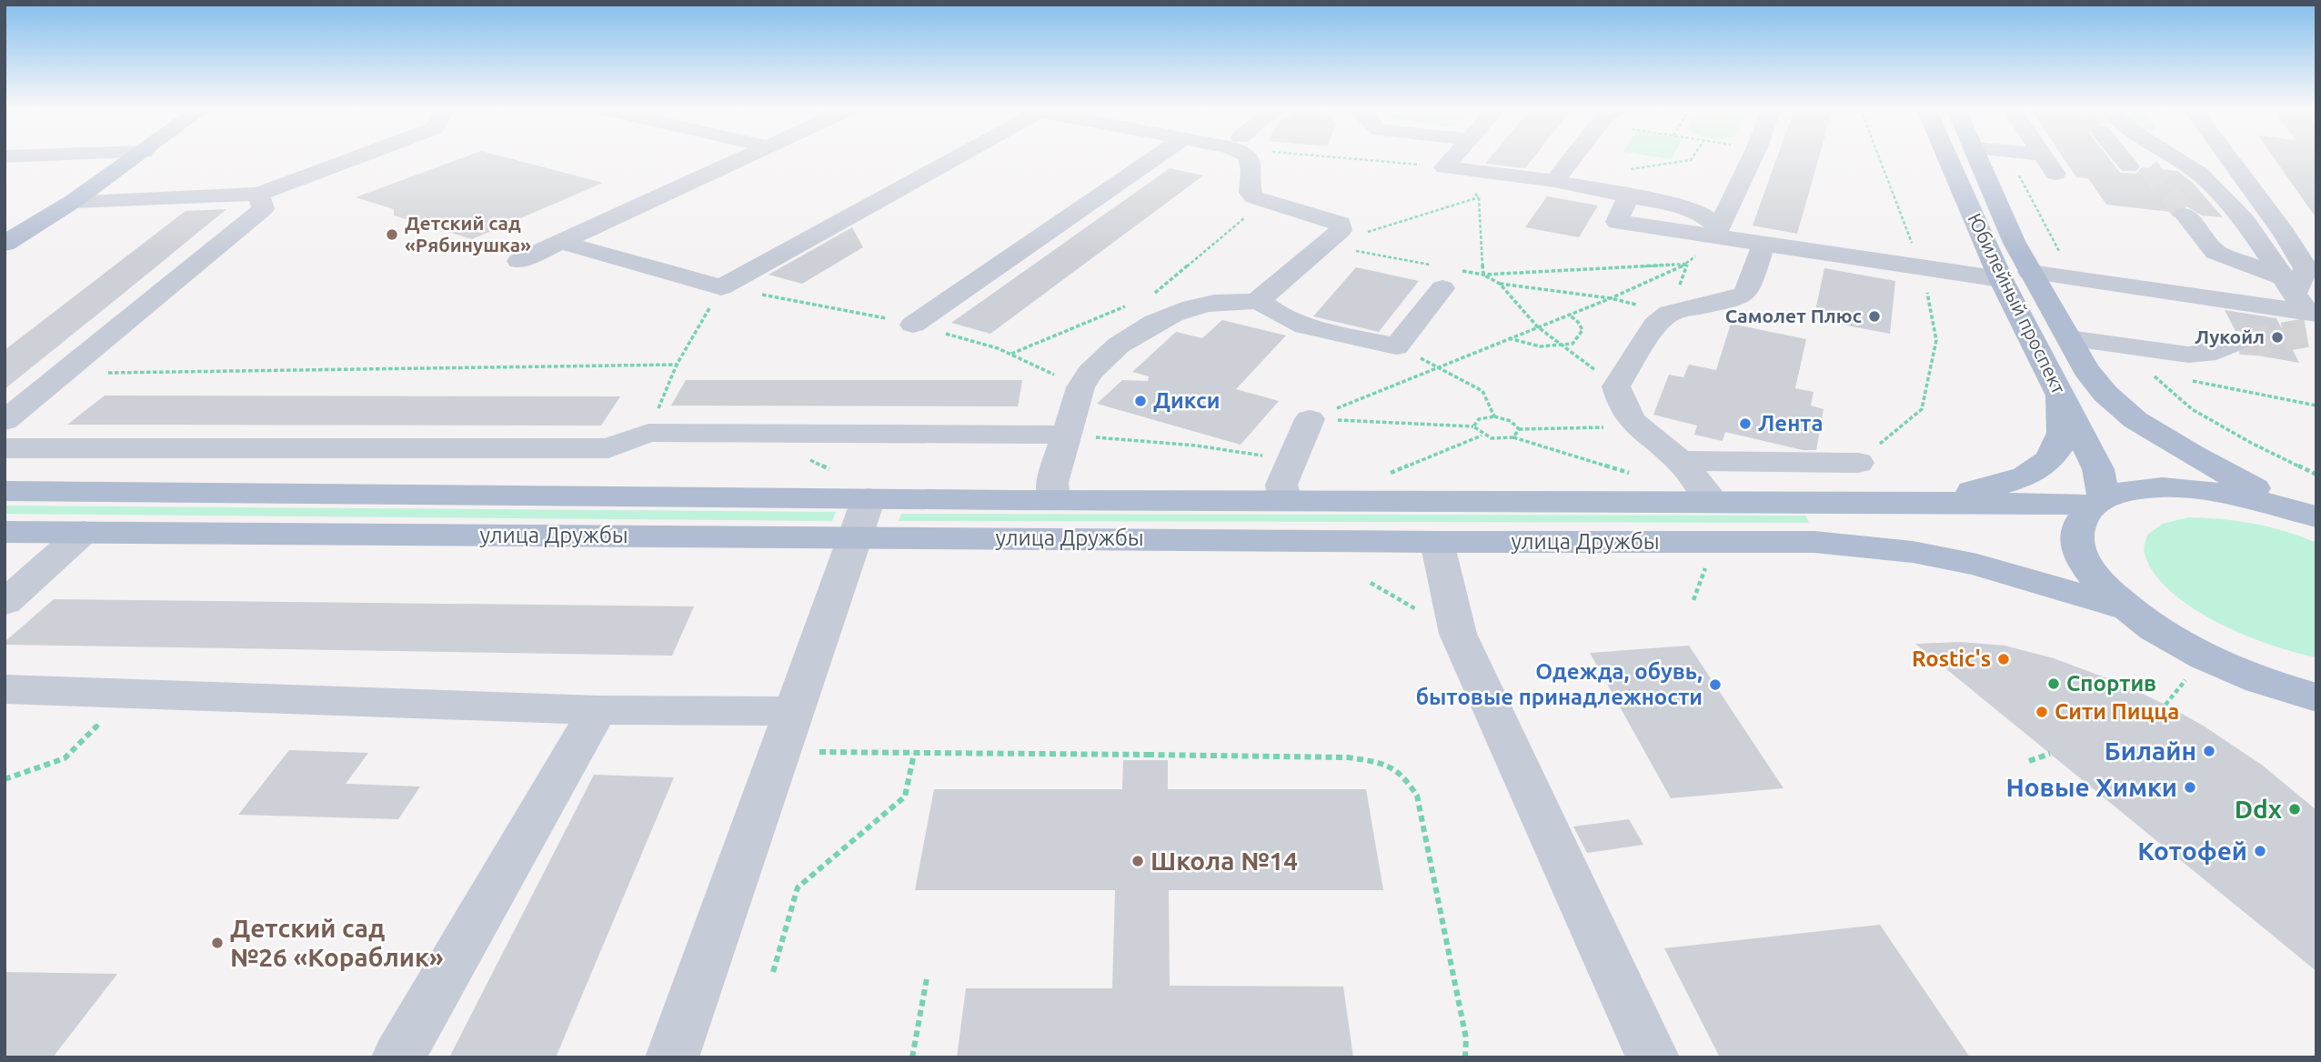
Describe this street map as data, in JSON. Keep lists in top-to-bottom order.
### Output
{
  "streets": {
    "main road": ["Юбилейный проспект", "улица Дружбы"]
  },
  "crossings": [
    ["Юбилейный проспект", "улица Дружбы"]
  ],
  "places": [
    "Детский сад «Рябинушка»",
    "Самолет Плюс",
    "Лукойл",
    "Дикси",
    "Лента",
    "Rostic's",
    "Спортив",
    "Одежда, обувь, бытовые принадлежности",
    "Сити Пицца",
    "Билайн",
    "Новые Химки",
    "Ddx",
    "Котофей",
    "Школа №14",
    "Детский сад №26 «Кораблик»"
  ]
}
